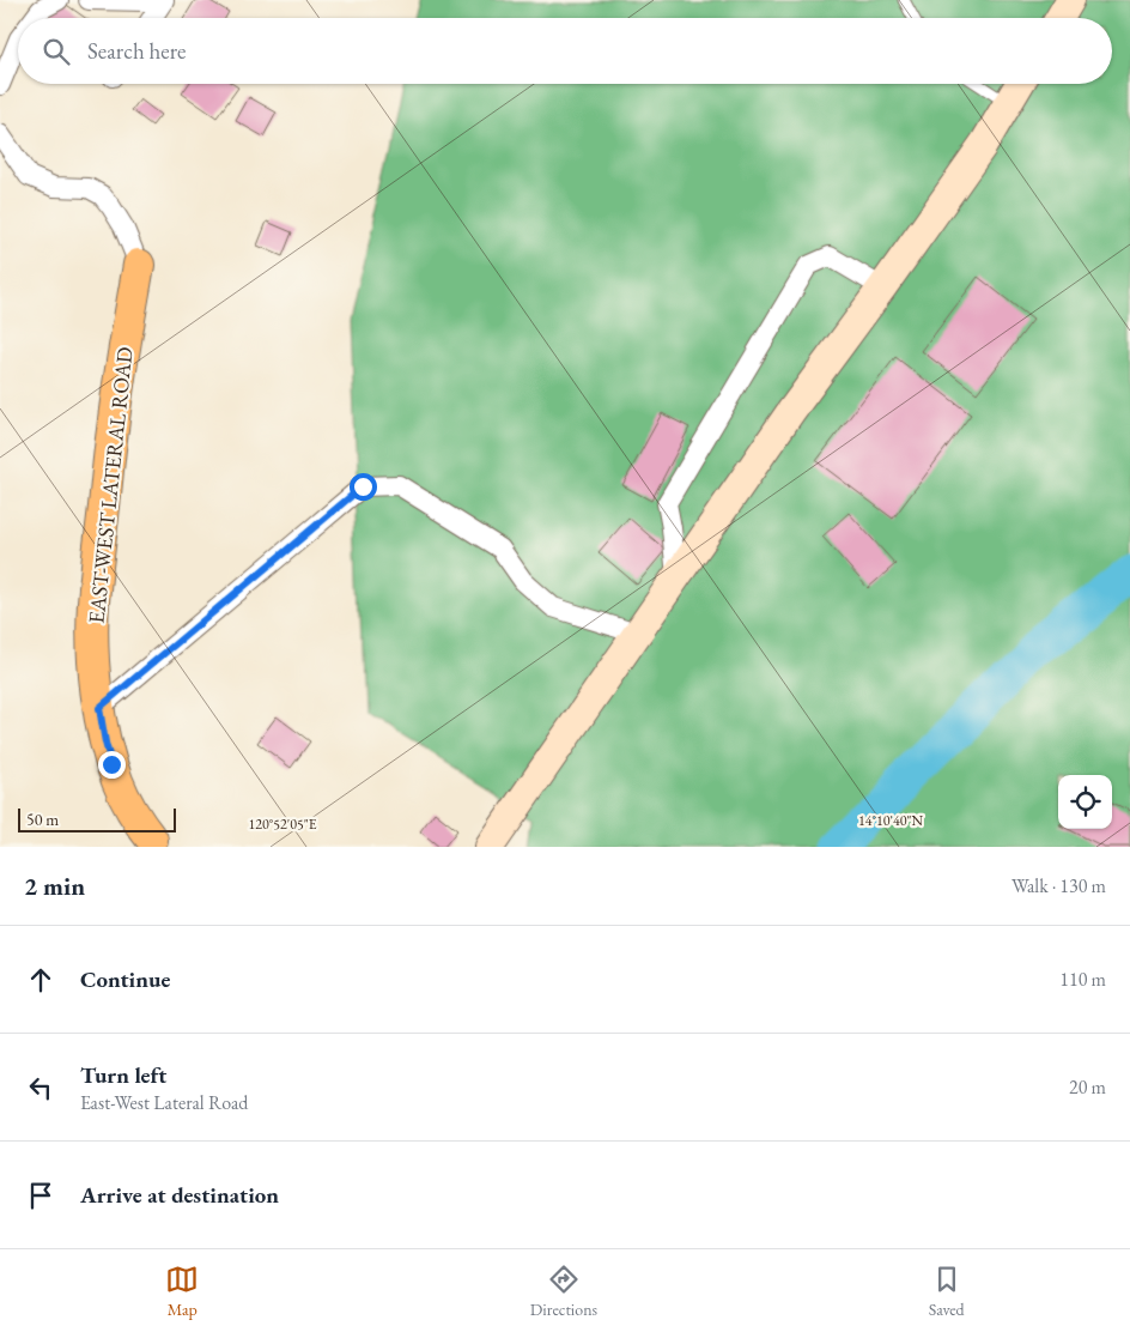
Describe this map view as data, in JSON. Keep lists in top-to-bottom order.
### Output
{
  "streets": {
    "main road": ["EAST-WEST LATERAL ROAD"]
  },
  "scale_bar": "50 m",
  "page": {
    "search": "Search here",
    "scale": "50 m",
    "heading": ["2 min", "Walk · 130 m"],
    "list": [
      ["Continue", "110 m"],
      ["Turn left", "East-West Lateral Road", "20 m"],
      "Arrive at destination"
    ],
    "nav": ["Map", "Directions", "Saved"]
  },
  "coordinates": ["14°10'40\"N", "120°52'05\"E"]
}
